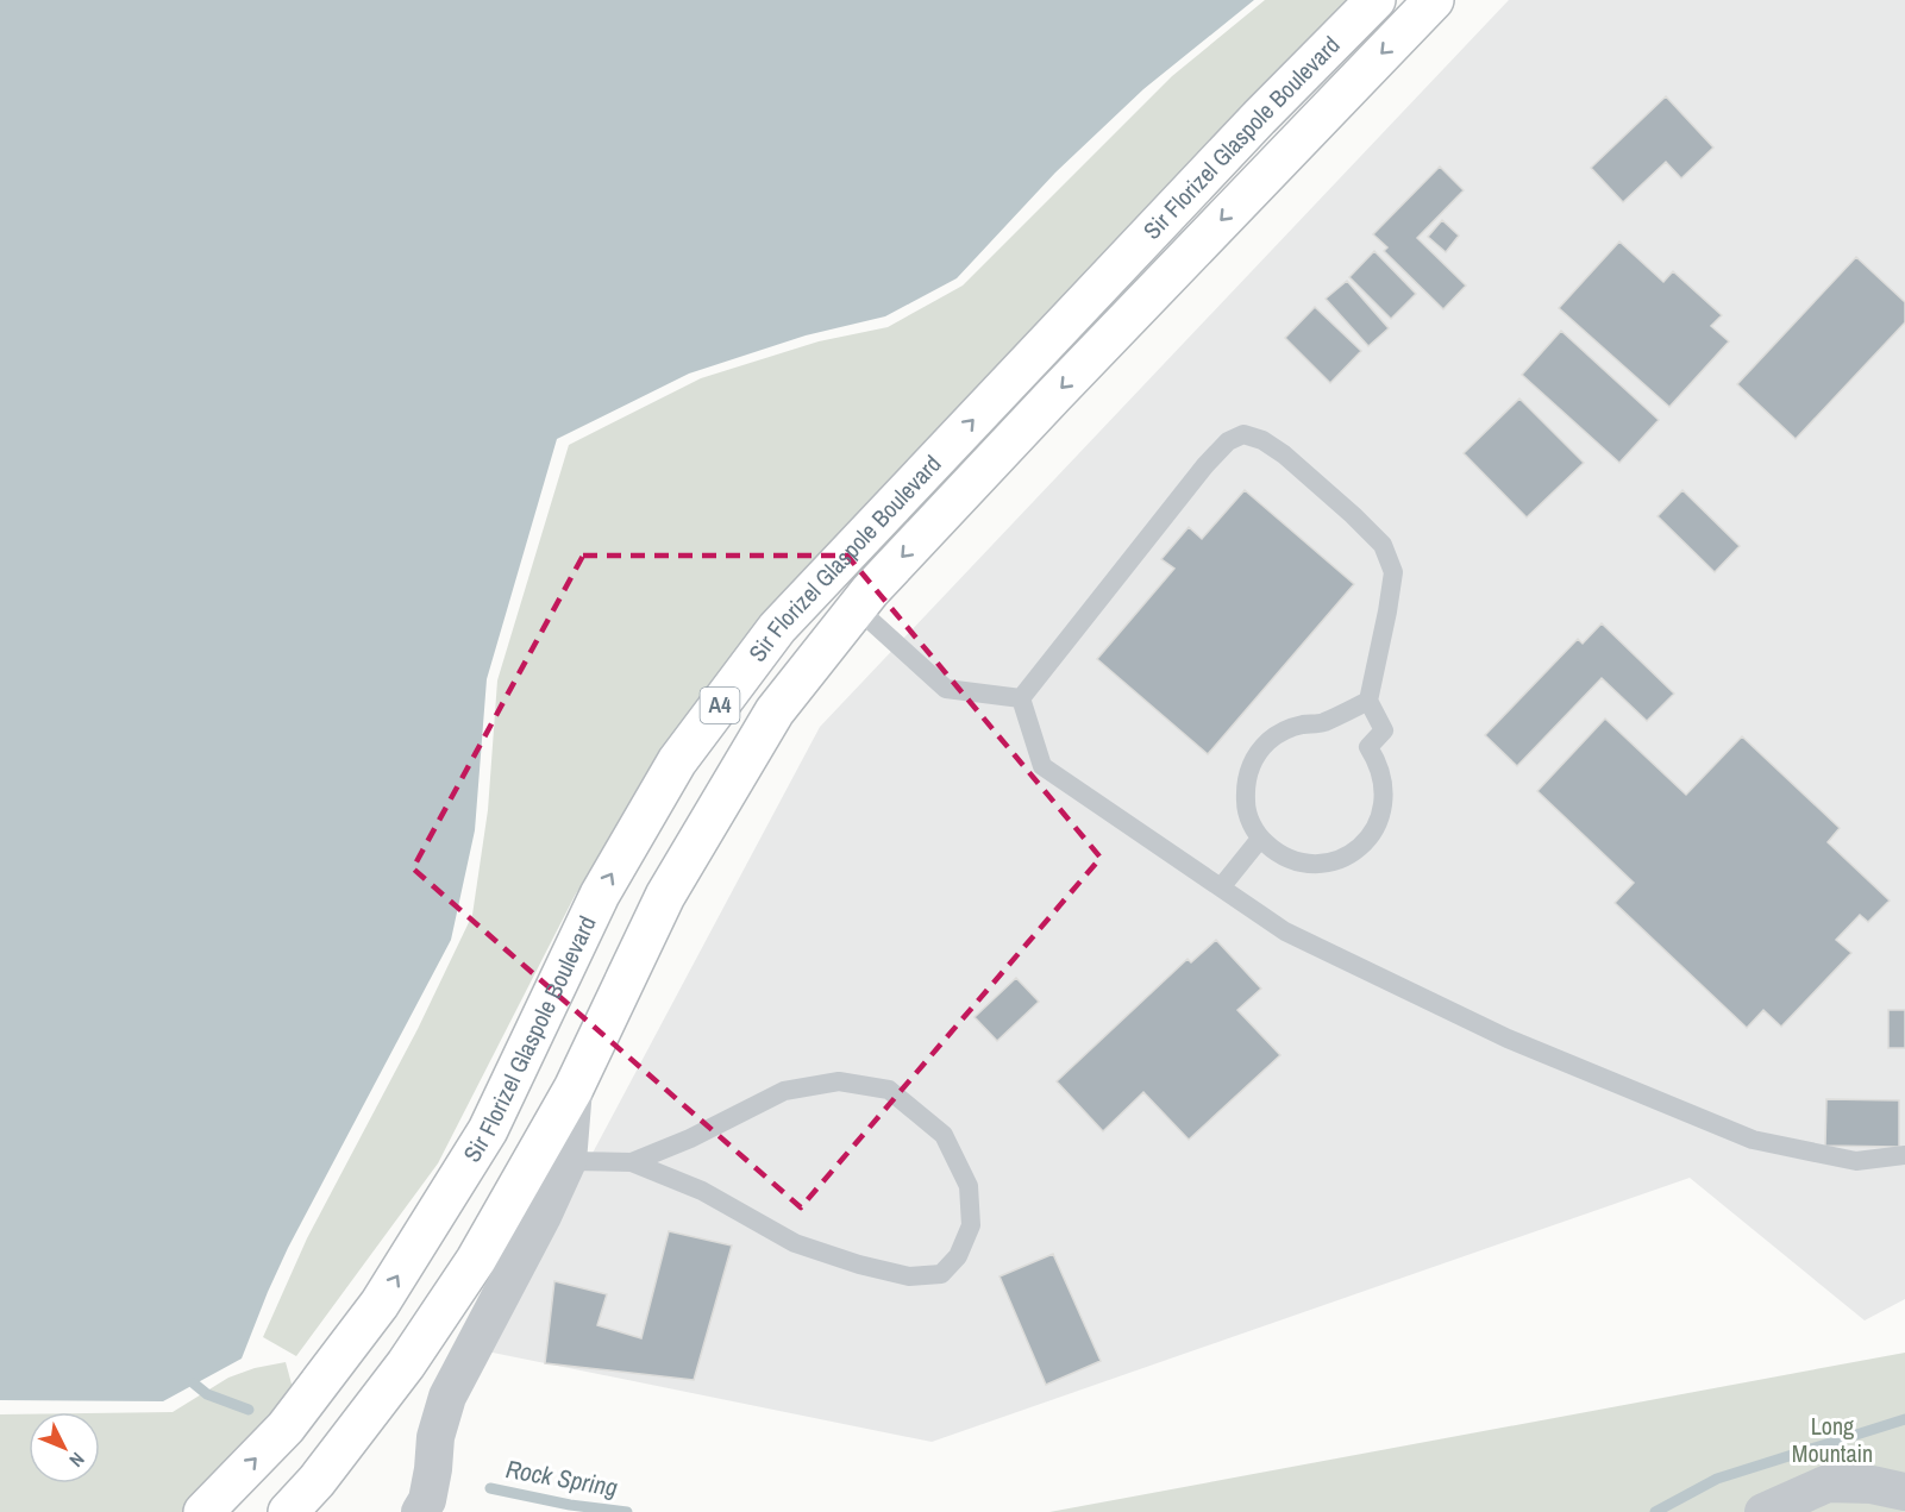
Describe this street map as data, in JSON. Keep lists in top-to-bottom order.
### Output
{
  "streets": {
    "highway": ["Sir Florizel Glaspole Boulevard", "A4"]
  },
  "water": ["Rock Spring"],
  "parks": ["Long Mountain"],
  "north": "bottom right"
}
